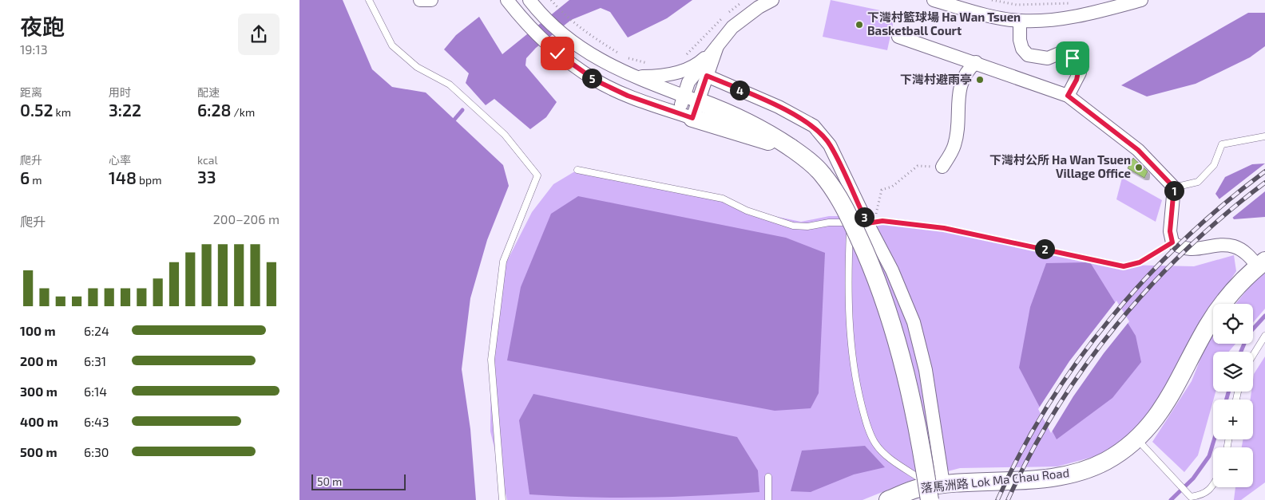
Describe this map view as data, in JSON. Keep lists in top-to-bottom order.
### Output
{
  "streets": {
    "street": ["落馬洲路 Lok Ma Chau Road"]
  },
  "places": ["下灣村籃球場 Ha Wan Tsuen Basketball Court", "下灣村避雨亭", "下灣村公所 Ha Wan Tsuen Village Office"],
  "scale_bar": "50 m",
  "page": {
    "heading": ["夜跑", "19:13"],
    "stats": [
      ["距离", "0.52 km"],
      ["用时", "3:22"],
      ["配速", "6:28 /km"],
      ["爬升", "6 m"],
      ["心率", "148 bpm"],
      ["kcal", "33"]
    ],
    "pins": [
      "5",
      "4",
      "1",
      "3",
      "2"
    ],
    "chart": ["爬升", "200–206 m"],
    "map_buttons": ["+", "−"],
    "list": [
      {
        "name": "100 m",
        "note": "6:24"
      },
      {
        "name": "200 m",
        "note": "6:31"
      },
      {
        "name": "300 m",
        "note": "6:14"
      },
      {
        "name": "400 m",
        "note": "6:43"
      },
      {
        "name": "500 m",
        "note": "6:30"
      }
    ],
    "scale": "50 m"
  }
}
